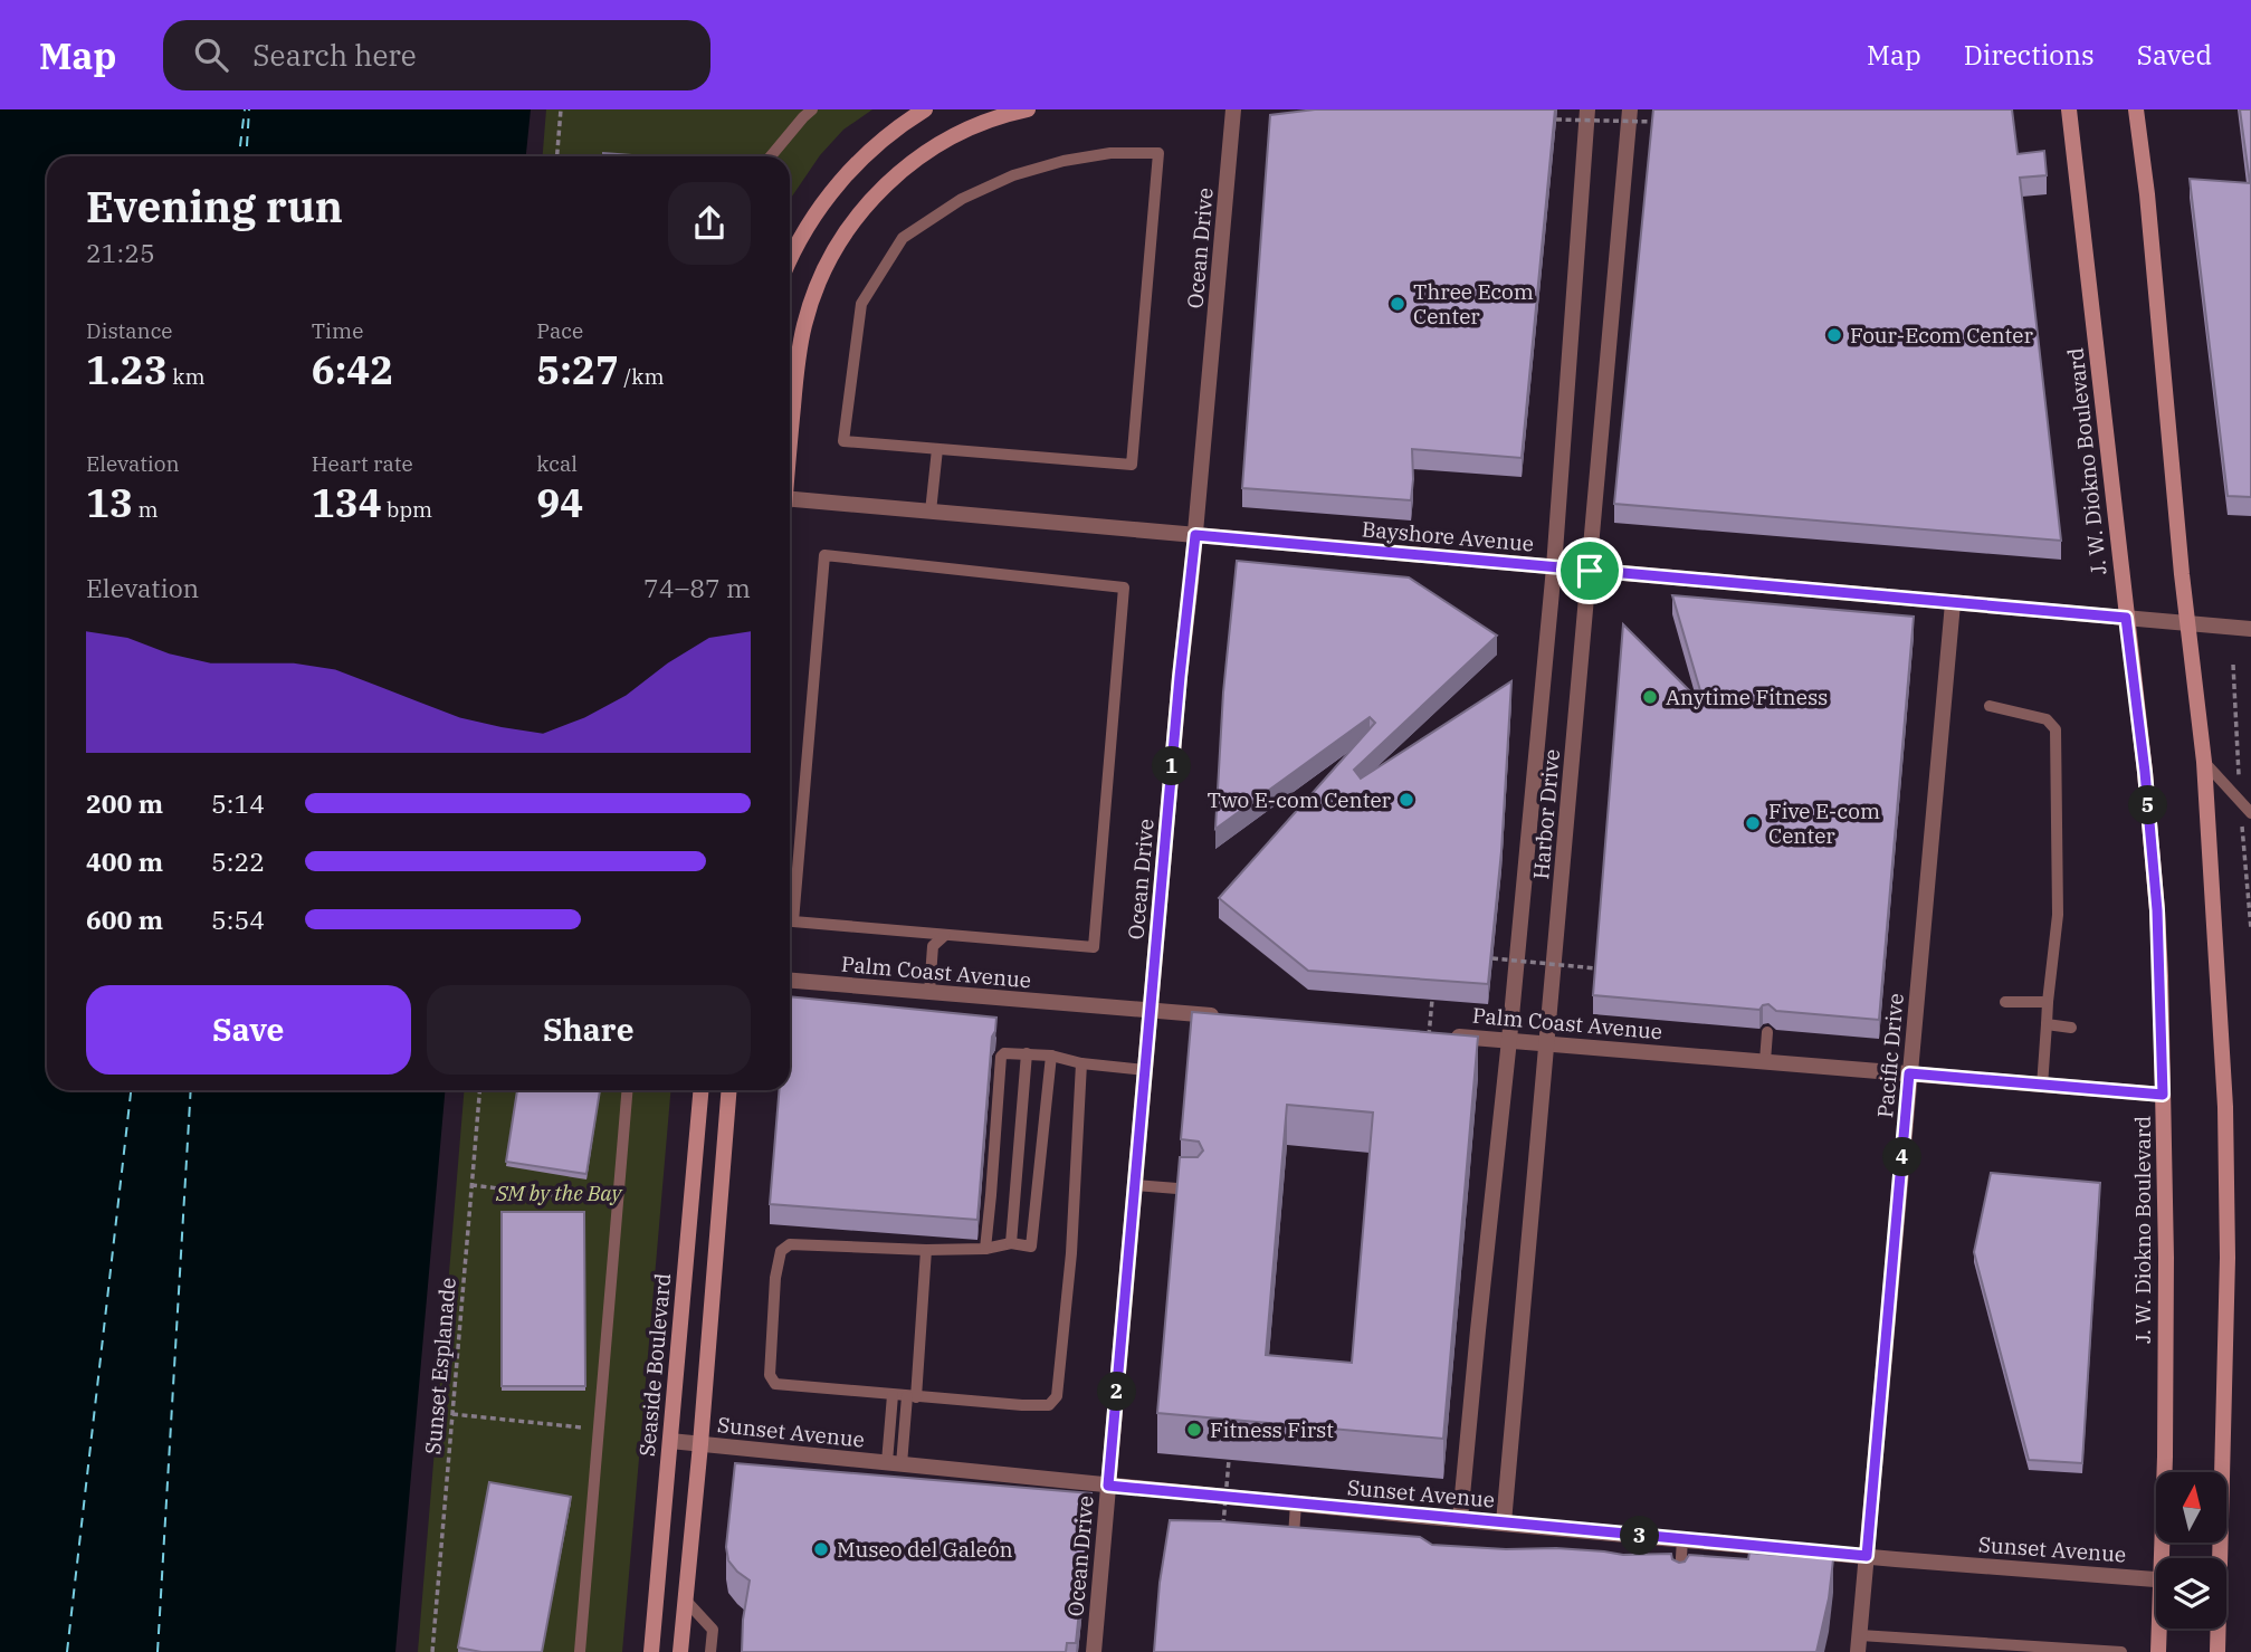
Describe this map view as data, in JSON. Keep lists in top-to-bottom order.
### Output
{
  "streets": {
    "street": [
      "Ocean Drive",
      "J. W. Diokno Boulevard",
      "Bayshore Avenue",
      "Harbor Drive",
      "Palm Coast Avenue",
      "Pacific Drive",
      "Seaside Boulevard",
      "Sunset Avenue"
    ],
    "path": ["Sunset Esplanade"]
  },
  "crossings": [
    ["Ocean Drive", "Bayshore Avenue"],
    ["Ocean Drive", "Palm Coast Avenue"],
    ["Ocean Drive", "Sunset Avenue"],
    ["J. W. Diokno Boulevard", "Bayshore Avenue"],
    ["J. W. Diokno Boulevard", "Palm Coast Avenue"],
    ["Bayshore Avenue", "Harbor Drive"],
    ["Bayshore Avenue", "Pacific Drive"],
    ["Harbor Drive", "Palm Coast Avenue"],
    ["Harbor Drive", "Sunset Avenue"],
    ["Palm Coast Avenue", "Pacific Drive"],
    ["Pacific Drive", "Sunset Avenue"],
    ["Seaside Boulevard", "Sunset Avenue"]
  ],
  "parks": ["SM by the Bay"],
  "places": [
    "Three Ecom Center",
    "Four-Ecom Center",
    "Anytime Fitness",
    "Two E-com Center",
    "Five E-com Center",
    "Fitness First",
    "Museo del Galeón"
  ],
  "north": "top",
  "page": {
    "header": "Map",
    "search": "Search here",
    "nav": ["Map", "Directions", "Saved"],
    "heading": ["Evening run", "21:25"],
    "stats": [
      ["Distance", "1.23 km"],
      ["Time", "6:42"],
      ["Pace", "5:27 /km"],
      ["Elevation", "13 m"],
      ["Heart rate", "134 bpm"],
      ["kcal", "94"]
    ],
    "chart": ["Elevation", "74–87 m"],
    "pins": [
      "1",
      "5",
      "4",
      "2",
      "3"
    ],
    "list": [
      {
        "name": "200 m",
        "note": "5:14"
      },
      {
        "name": "400 m",
        "note": "5:22"
      },
      {
        "name": "600 m",
        "note": "5:54"
      }
    ],
    "buttons": ["Save", "Share"]
  }
}
